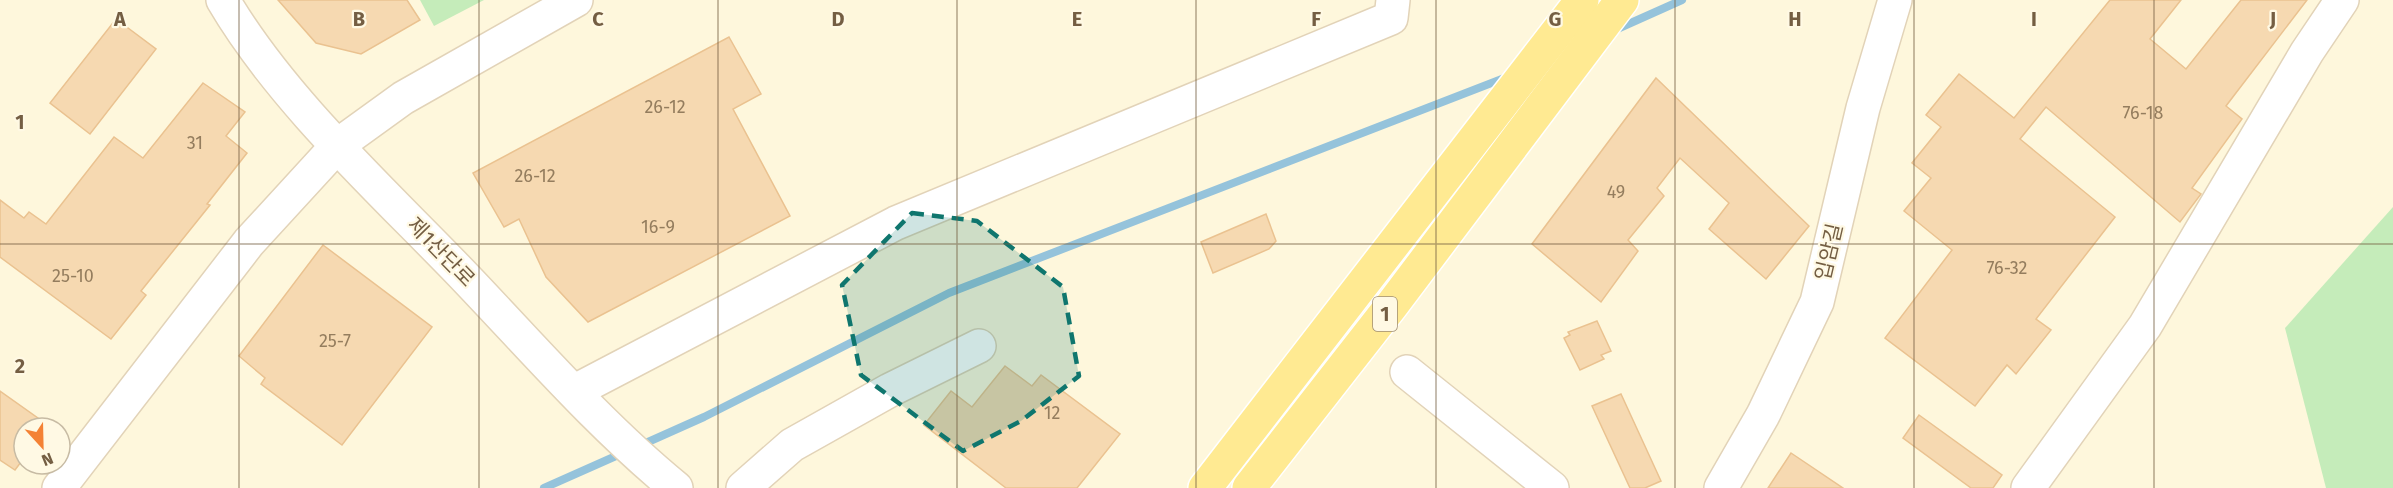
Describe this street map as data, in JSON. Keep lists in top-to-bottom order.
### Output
{
  "streets": {
    "main road": ["1"],
    "street": ["제1산단로", "입암길"]
  },
  "house_numbers": [
    "26-12",
    "76-18",
    "31",
    "26-12",
    "49",
    "16-9",
    "76-32",
    "25-10",
    "25-7",
    "12"
  ],
  "north": "bottom",
  "grid": {
    "columns": [
      "A",
      "B",
      "C",
      "D",
      "E",
      "F",
      "G",
      "H",
      "I",
      "J"
    ],
    "rows": ["1", "2"]
  }
}
